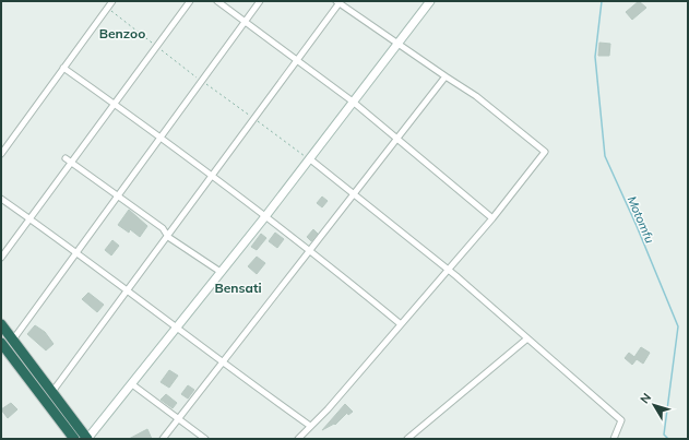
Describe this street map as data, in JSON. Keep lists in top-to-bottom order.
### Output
{
  "districts": ["Benzoo", "Bensati"],
  "water": ["Motomfu"],
  "north": "top left"
}
